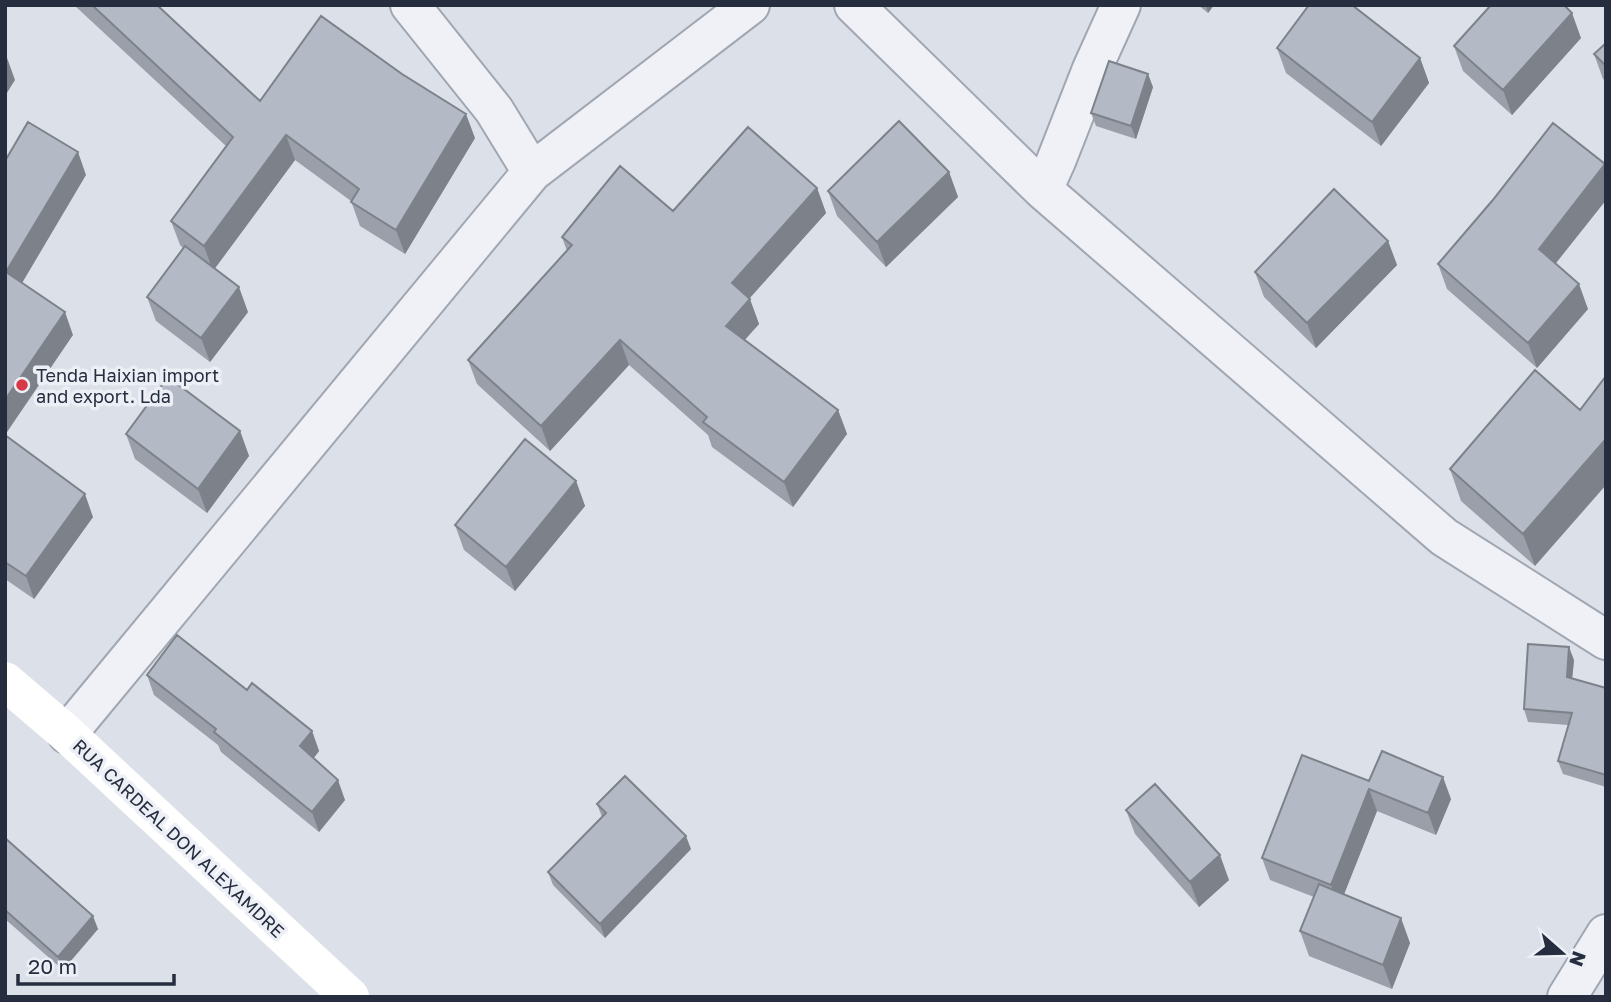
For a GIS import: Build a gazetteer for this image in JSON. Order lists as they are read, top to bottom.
{
  "streets": {
    "main road": ["RUA CARDEAL DON ALEXAMDRE"]
  },
  "places": ["Tenda Haixian import and export. Lda"],
  "scale_bar": "20 m",
  "north": "right"
}
